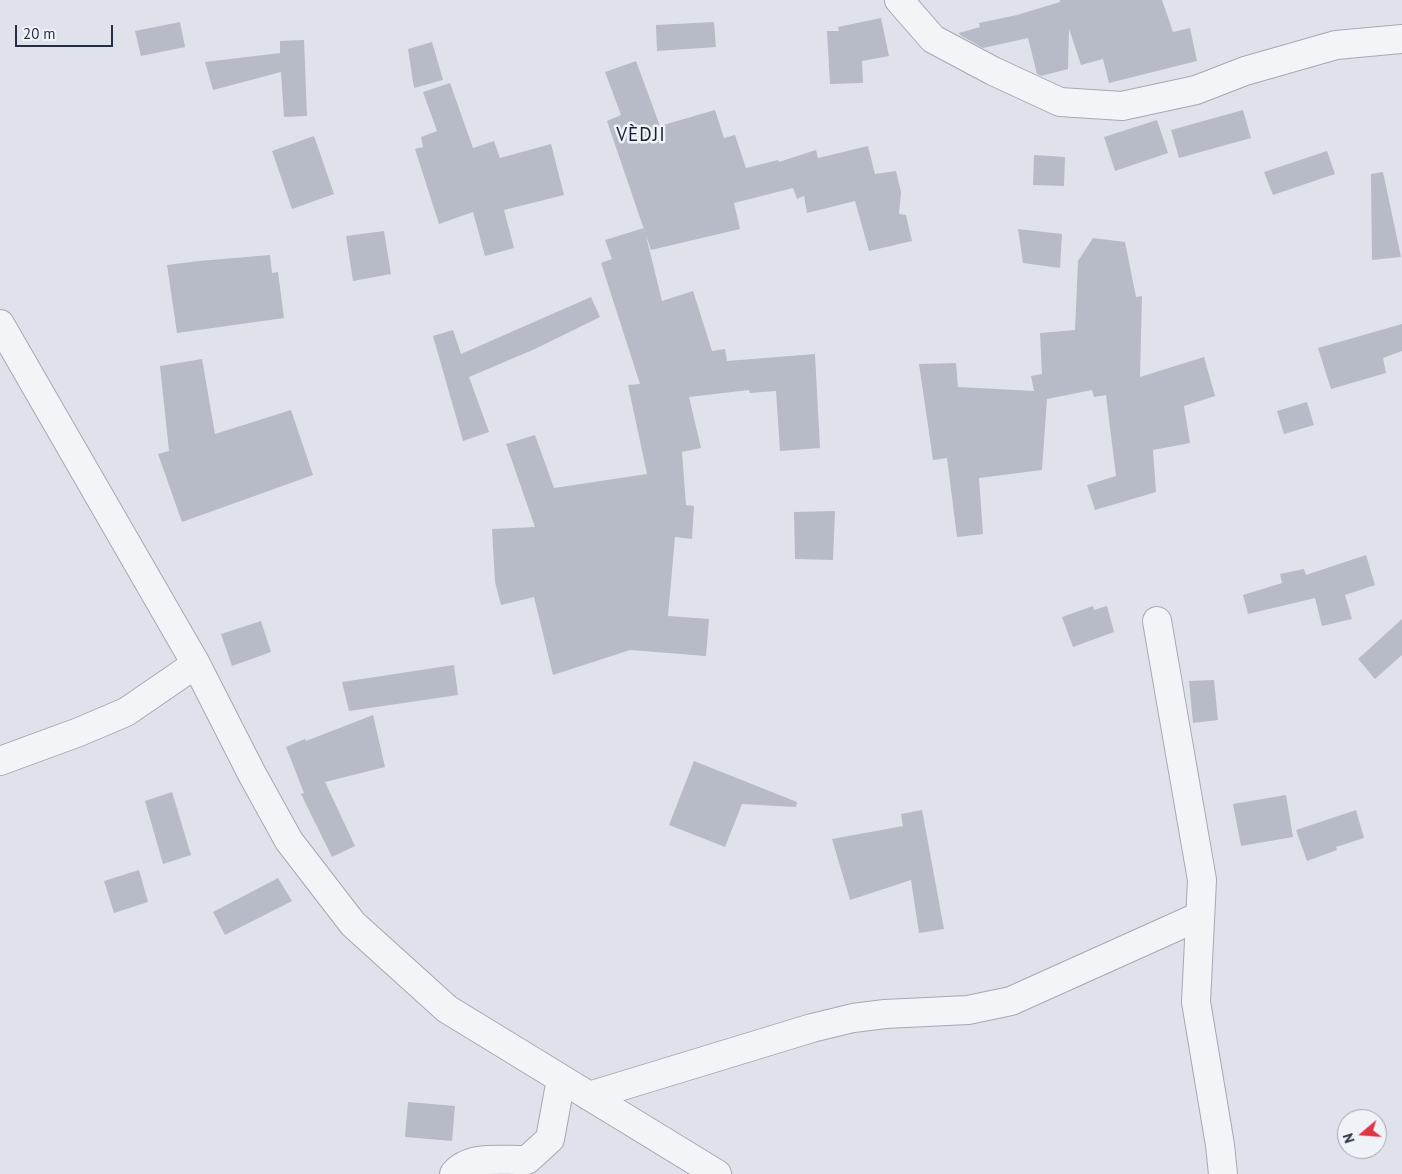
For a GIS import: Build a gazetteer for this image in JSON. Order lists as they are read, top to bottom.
{
  "districts": ["VÈDJI"],
  "scale_bar": "20 m",
  "north": "left"
}
